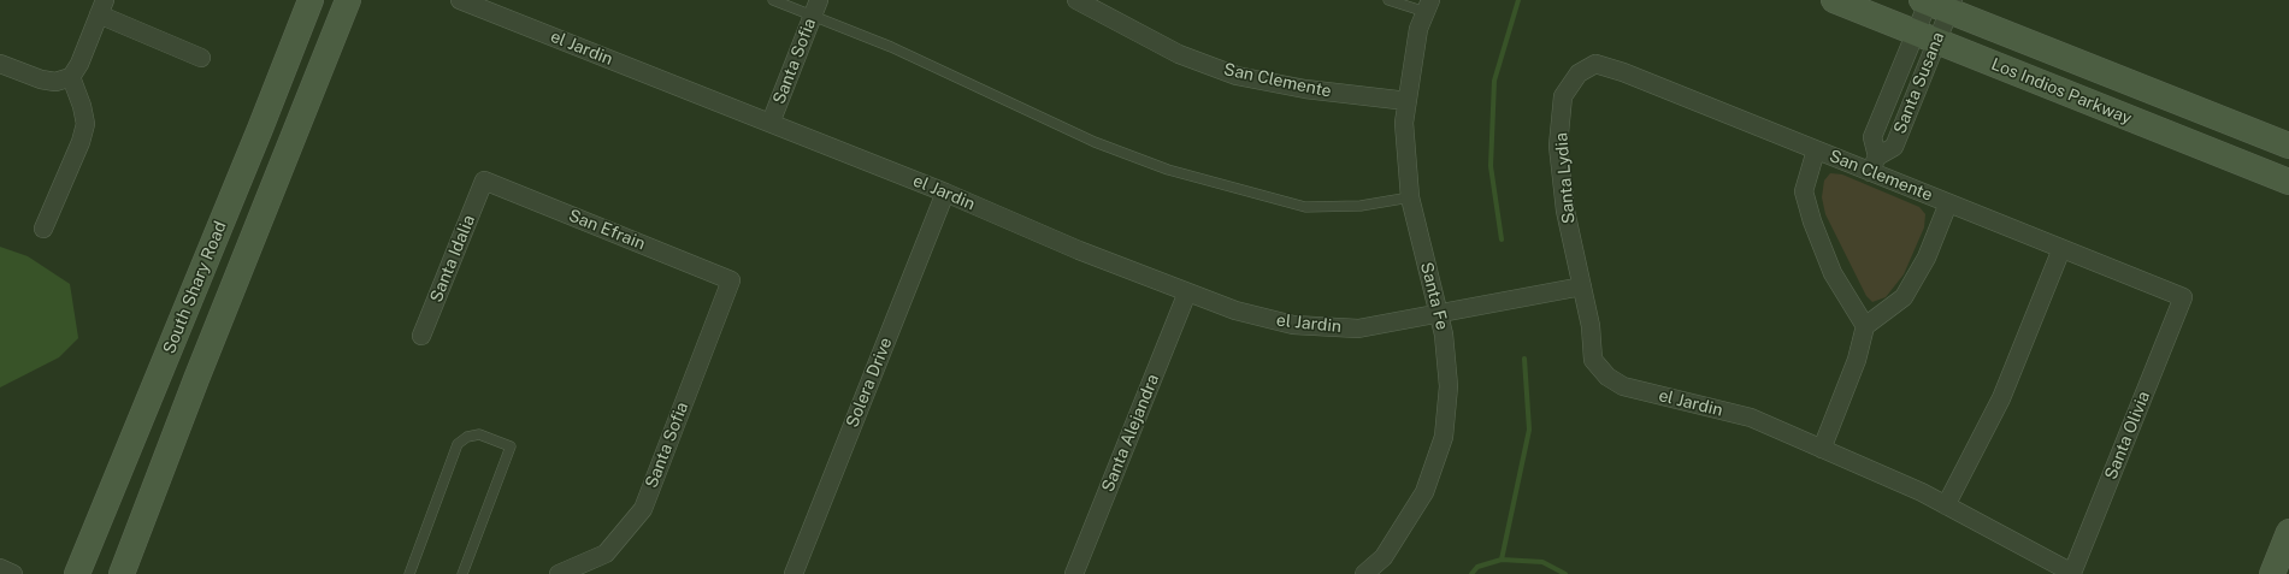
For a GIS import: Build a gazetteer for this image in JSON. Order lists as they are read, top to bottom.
{
  "streets": {
    "main road": ["Los Indios Parkway", "South Shary Road"],
    "street": [
      "el Jardin",
      "Santa Sofia",
      "San Clemente",
      "Santa Susana",
      "Santa Lydia",
      "San Efrain",
      "Santa Idalia",
      "Santa Fe",
      "Solera Drive",
      "Santa Alejandra",
      "Santa Olivia"
    ]
  },
  "crossings": [
    ["el Jardin", "Santa Sofia"],
    ["el Jardin", "Santa Lydia"],
    ["el Jardin", "Santa Fe"],
    ["el Jardin", "Solera Drive"],
    ["el Jardin", "Santa Alejandra"],
    ["el Jardin", "Santa Olivia"],
    ["Santa Sofia", "San Efrain"],
    ["San Clemente", "Santa Susana"],
    ["San Clemente", "Santa Lydia"],
    ["San Clemente", "Santa Fe"],
    ["San Clemente", "Santa Olivia"],
    ["Santa Susana", "Los Indios Parkway"],
    ["San Efrain", "Santa Idalia"]
  ]
}
